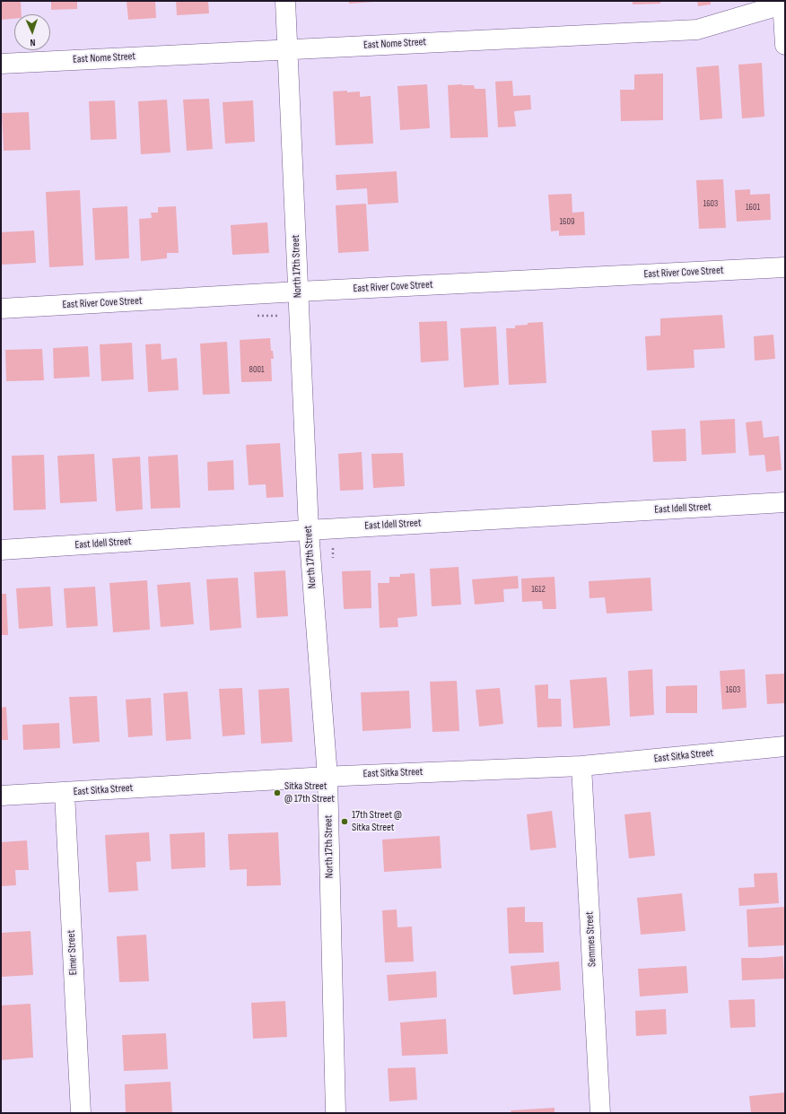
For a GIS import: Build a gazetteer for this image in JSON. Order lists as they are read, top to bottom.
{
  "streets": {
    "street": [
      "East Nome Street",
      "North 17th Street",
      "East River Cove Street",
      "East Idell Street",
      "East Sitka Street",
      "Semmes Street",
      "Elmer Street"
    ]
  },
  "crossings": [
    ["East Nome Street", "North 17th Street"],
    ["North 17th Street", "East River Cove Street"],
    ["North 17th Street", "East Idell Street"],
    ["North 17th Street", "East Sitka Street"],
    ["East Sitka Street", "Semmes Street"],
    ["East Sitka Street", "Elmer Street"]
  ],
  "places": ["Sitka Street @ 17th Street", "17th Street @ Sitka Street"],
  "house_numbers": [
    "1603",
    "1601",
    "1609",
    "8001",
    "1612",
    "1603"
  ],
  "north": "bottom"
}
